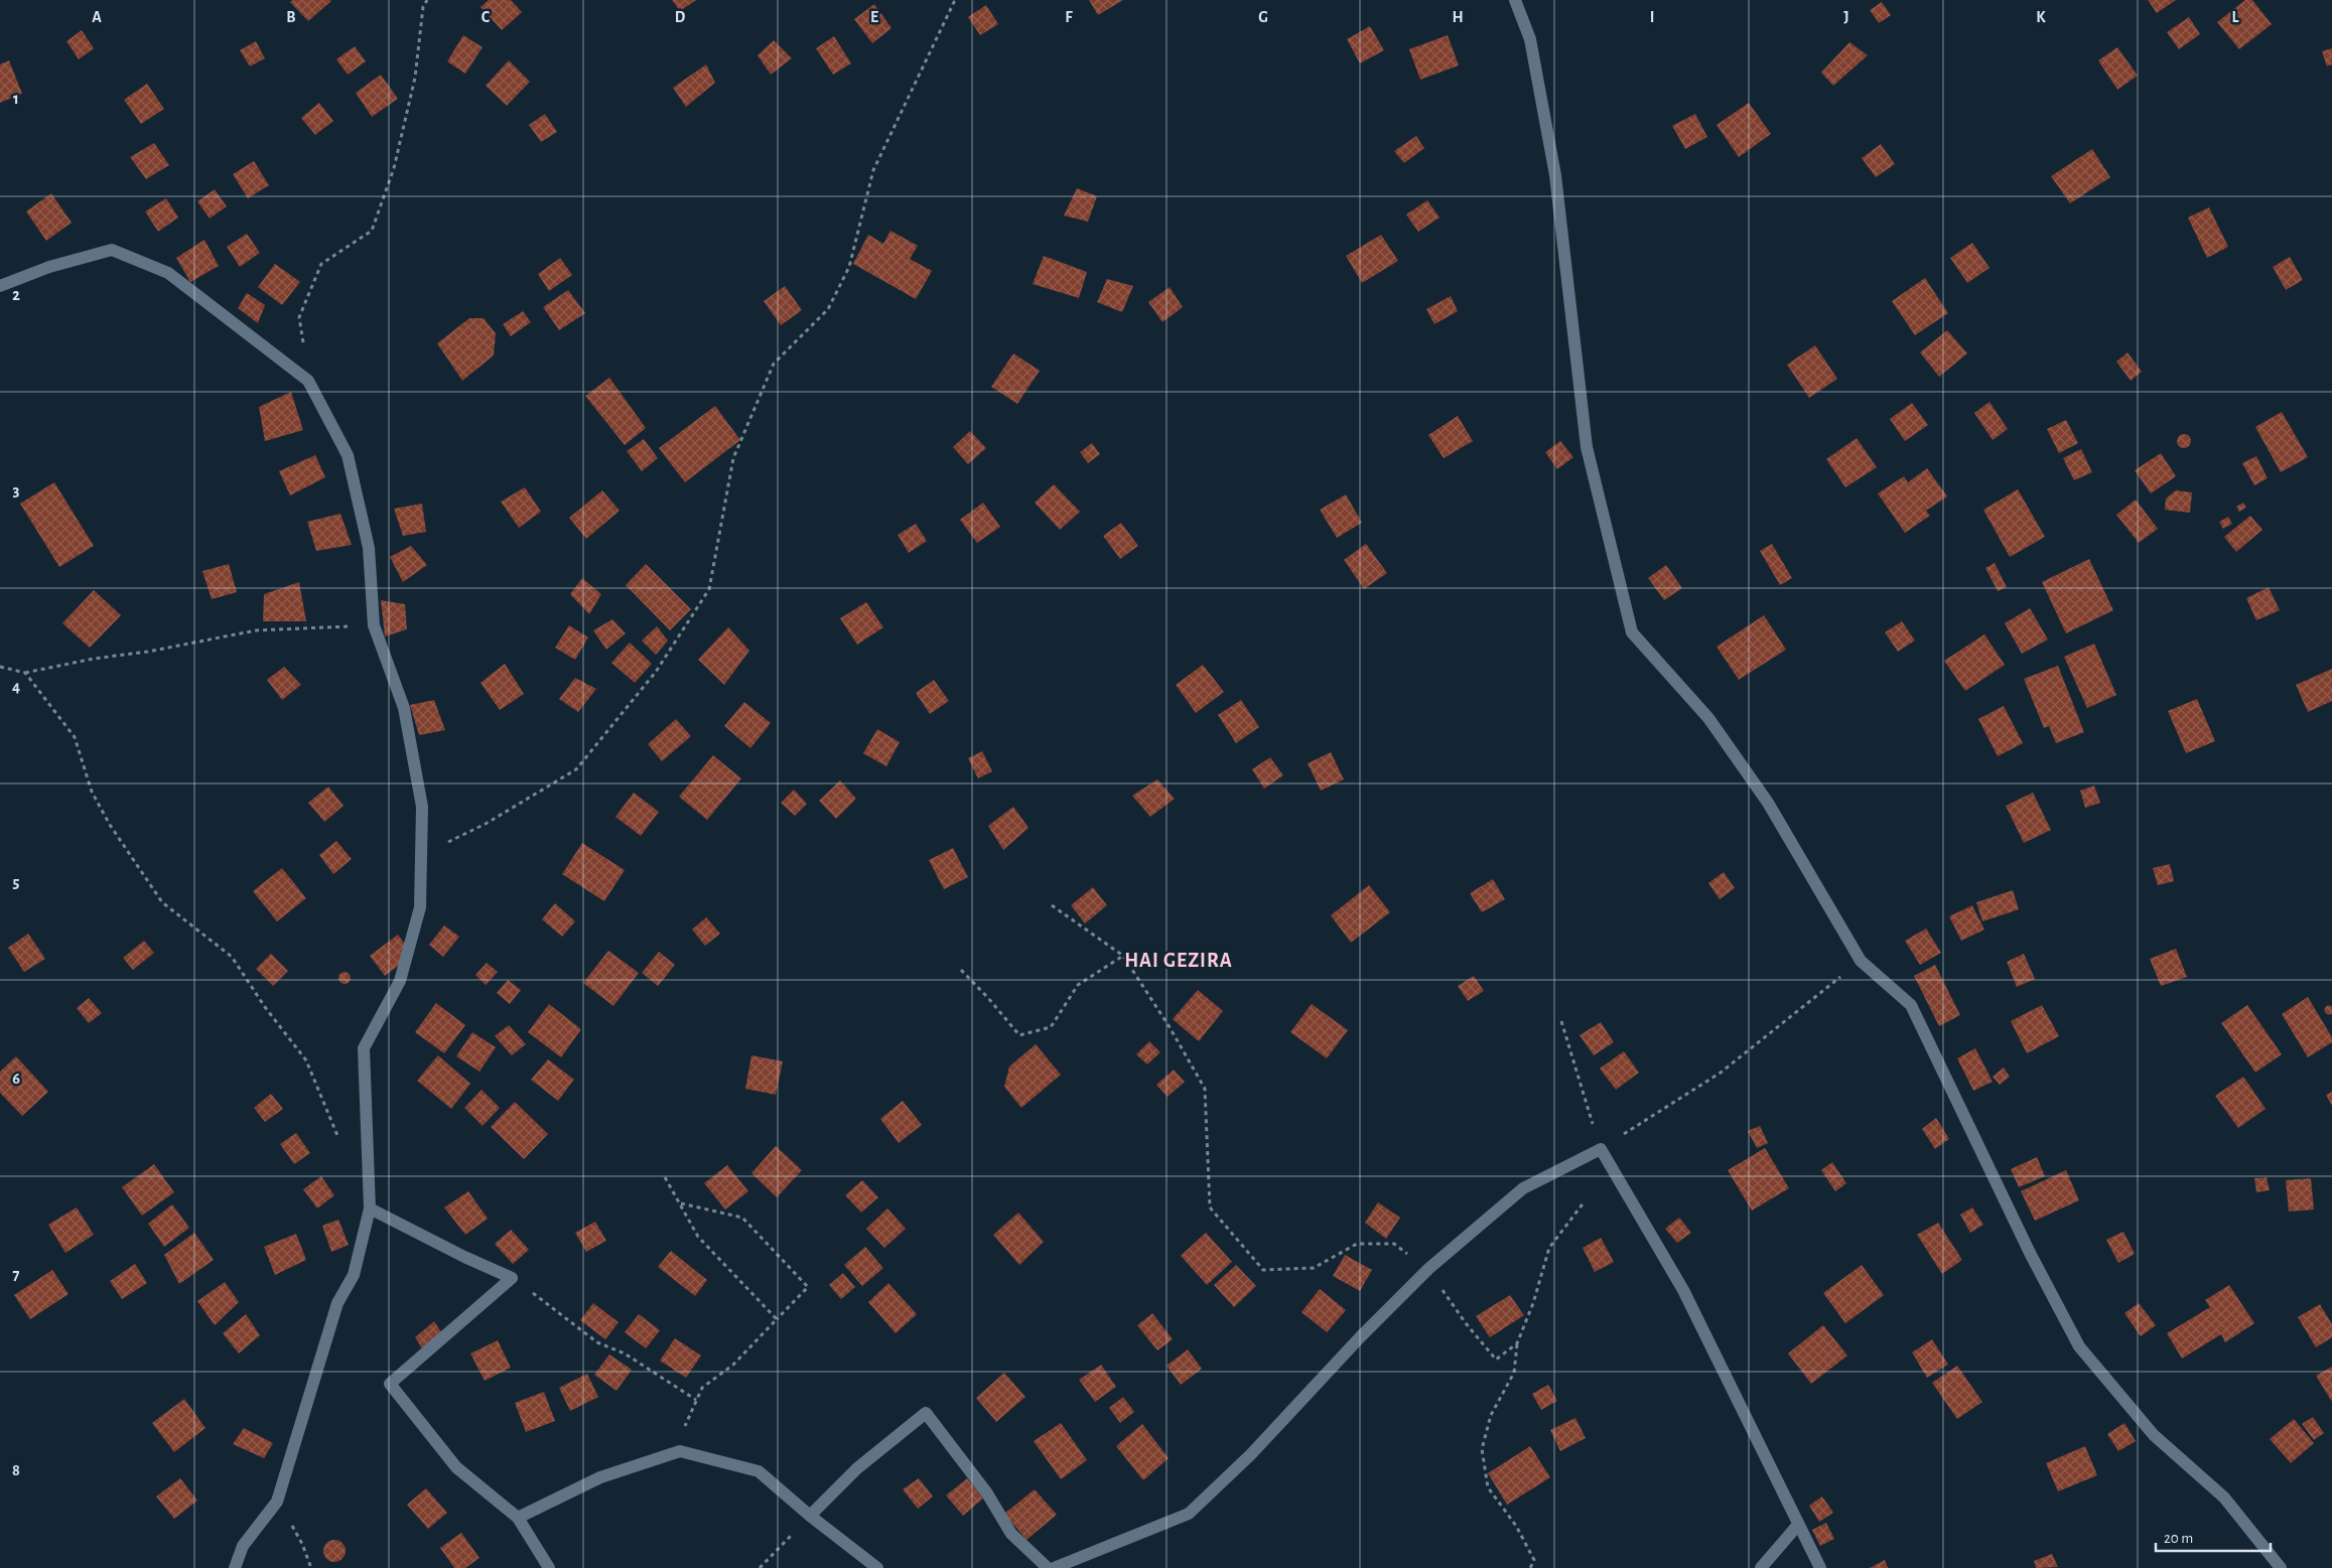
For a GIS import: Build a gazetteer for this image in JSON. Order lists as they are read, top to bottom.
{
  "districts": ["HAI GEZIRA"],
  "scale_bar": "20 m",
  "grid": {
    "columns": [
      "A",
      "B",
      "C",
      "D",
      "E",
      "F",
      "G",
      "H",
      "I",
      "J",
      "K",
      "L"
    ],
    "rows": [
      "1",
      "2",
      "3",
      "4",
      "5",
      "6",
      "7",
      "8"
    ]
  }
}
